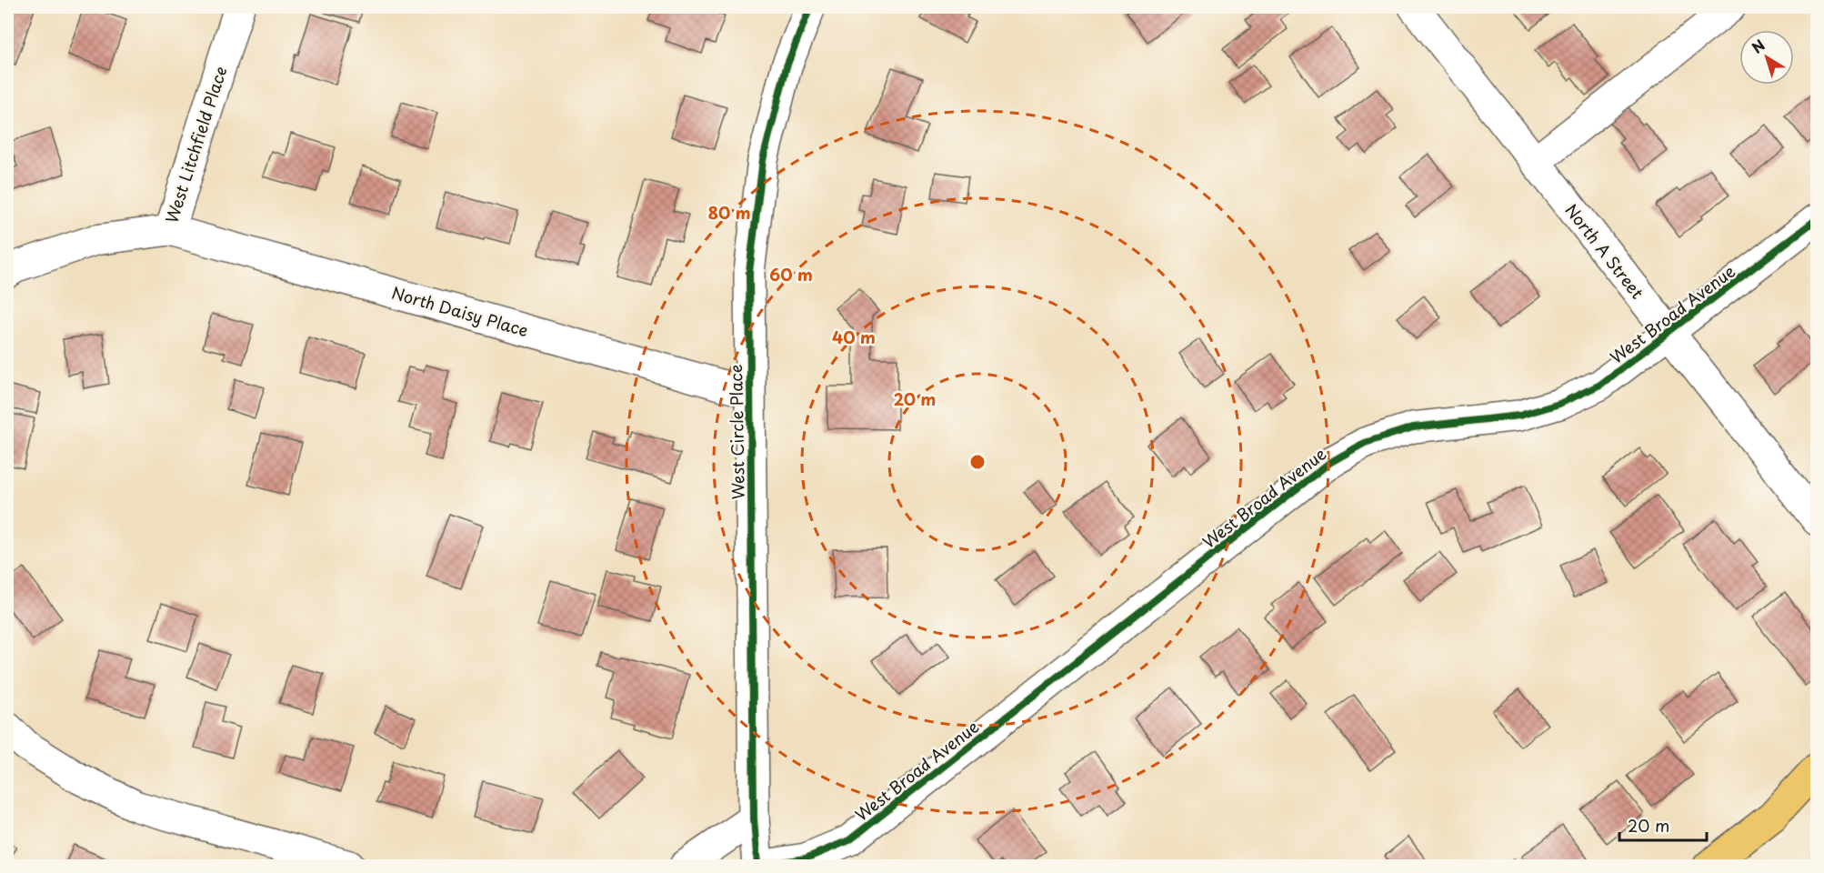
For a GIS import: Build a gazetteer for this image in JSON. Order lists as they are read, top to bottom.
{
  "streets": {
    "street": [
      "West Litchfield Place",
      "North A Street",
      "North Daisy Place",
      "West Broad Avenue",
      "West Circle Place"
    ]
  },
  "crossings": [
    ["West Litchfield Place", "North Daisy Place"],
    ["North A Street", "West Broad Avenue"],
    ["North Daisy Place", "West Circle Place"],
    ["West Broad Avenue", "West Circle Place"]
  ],
  "scale_bar": "20 m",
  "north": "top left",
  "rings": [
    "80 m",
    "60 m",
    "40 m",
    "20 m"
  ]
}
